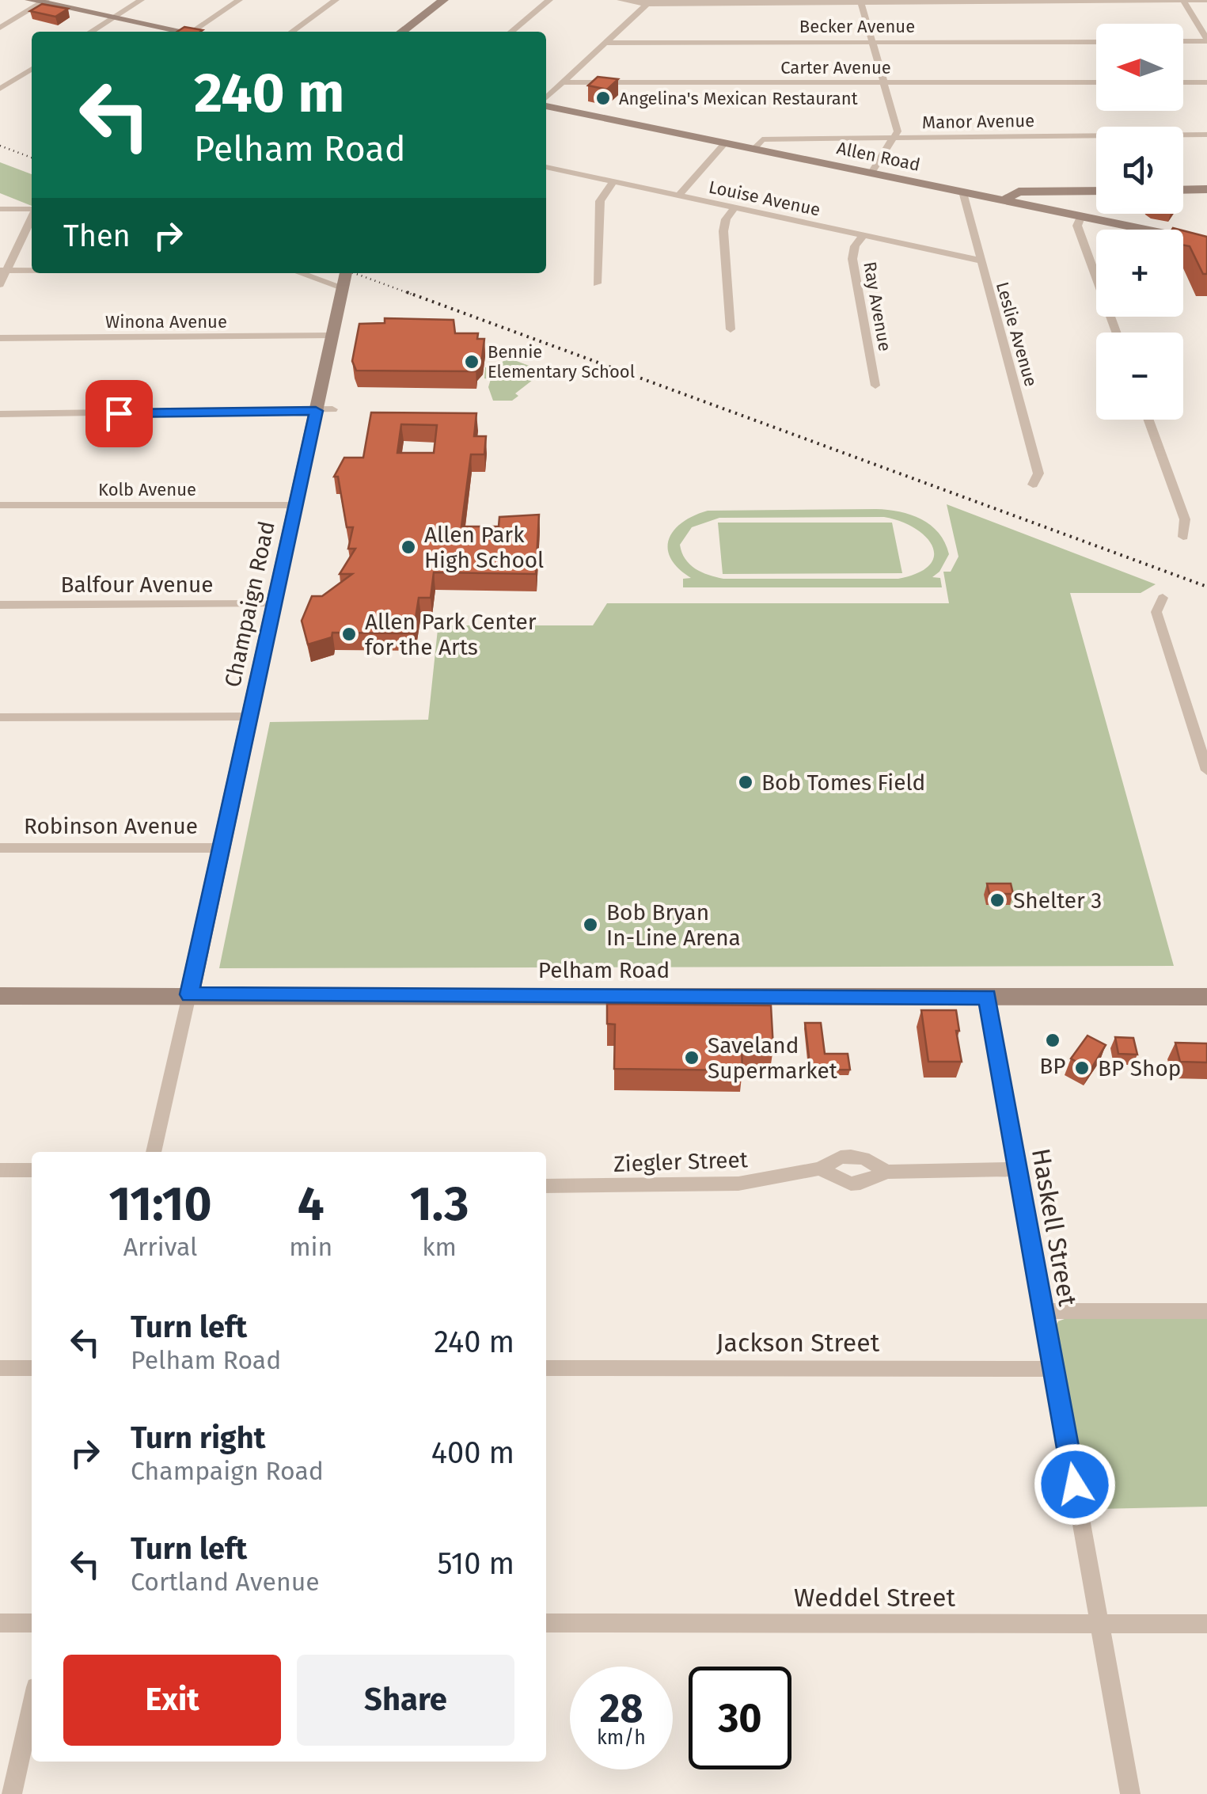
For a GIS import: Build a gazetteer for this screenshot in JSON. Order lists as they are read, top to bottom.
{
  "streets": {
    "main road": ["Allen Road", "Champaign Road", "Pelham Road"],
    "street": [
      "Becker Avenue",
      "Carter Avenue",
      "Manor Avenue",
      "Louise Avenue",
      "Ray Avenue",
      "Winona Avenue",
      "Leslie Avenue",
      "Kolb Avenue",
      "Balfour Avenue",
      "Robinson Avenue",
      "Ziegler Street",
      "Haskell Street",
      "Jackson Street",
      "Weddel Street"
    ]
  },
  "crossings": [
    ["Manor Avenue", "Allen Road"],
    ["Allen Road", "Leslie Avenue"],
    ["Louise Avenue", "Ray Avenue"],
    ["Louise Avenue", "Leslie Avenue"],
    ["Winona Avenue", "Champaign Road"],
    ["Kolb Avenue", "Champaign Road"],
    ["Balfour Avenue", "Champaign Road"],
    ["Champaign Road", "Robinson Avenue"],
    ["Champaign Road", "Pelham Road"],
    ["Pelham Road", "Haskell Street"],
    ["Ziegler Street", "Haskell Street"],
    ["Haskell Street", "Jackson Street"],
    ["Haskell Street", "Weddel Street"]
  ],
  "places": [
    "Angelina's Mexican Restaurant",
    "Bennie Elementary School",
    "Allen Park High School",
    "Allen Park Center for the Arts",
    "Bob Tomes Field",
    "Shelter 3",
    "Bob Bryan In-Line Arena",
    "BP",
    "Saveland Supermarket",
    "BP Shop"
  ],
  "north": "left",
  "page": {
    "map_buttons": ["+", "−"],
    "turn": ["240 m", "Pelham Road"],
    "then": "Then",
    "eta": [
      "11:10",
      "Arrival",
      "4",
      "min",
      "1.3",
      "km"
    ],
    "list": [
      {
        "name": "Turn left",
        "note": "Pelham Road",
        "value": "240 m"
      },
      {
        "name": "Turn right",
        "note": "Champaign Road",
        "value": "400 m"
      },
      {
        "name": "Turn left",
        "note": "Cortland Avenue",
        "value": "510 m"
      }
    ],
    "buttons": ["Exit", "Share"],
    "speed": "28 km/h",
    "limit": "30"
  }
}
